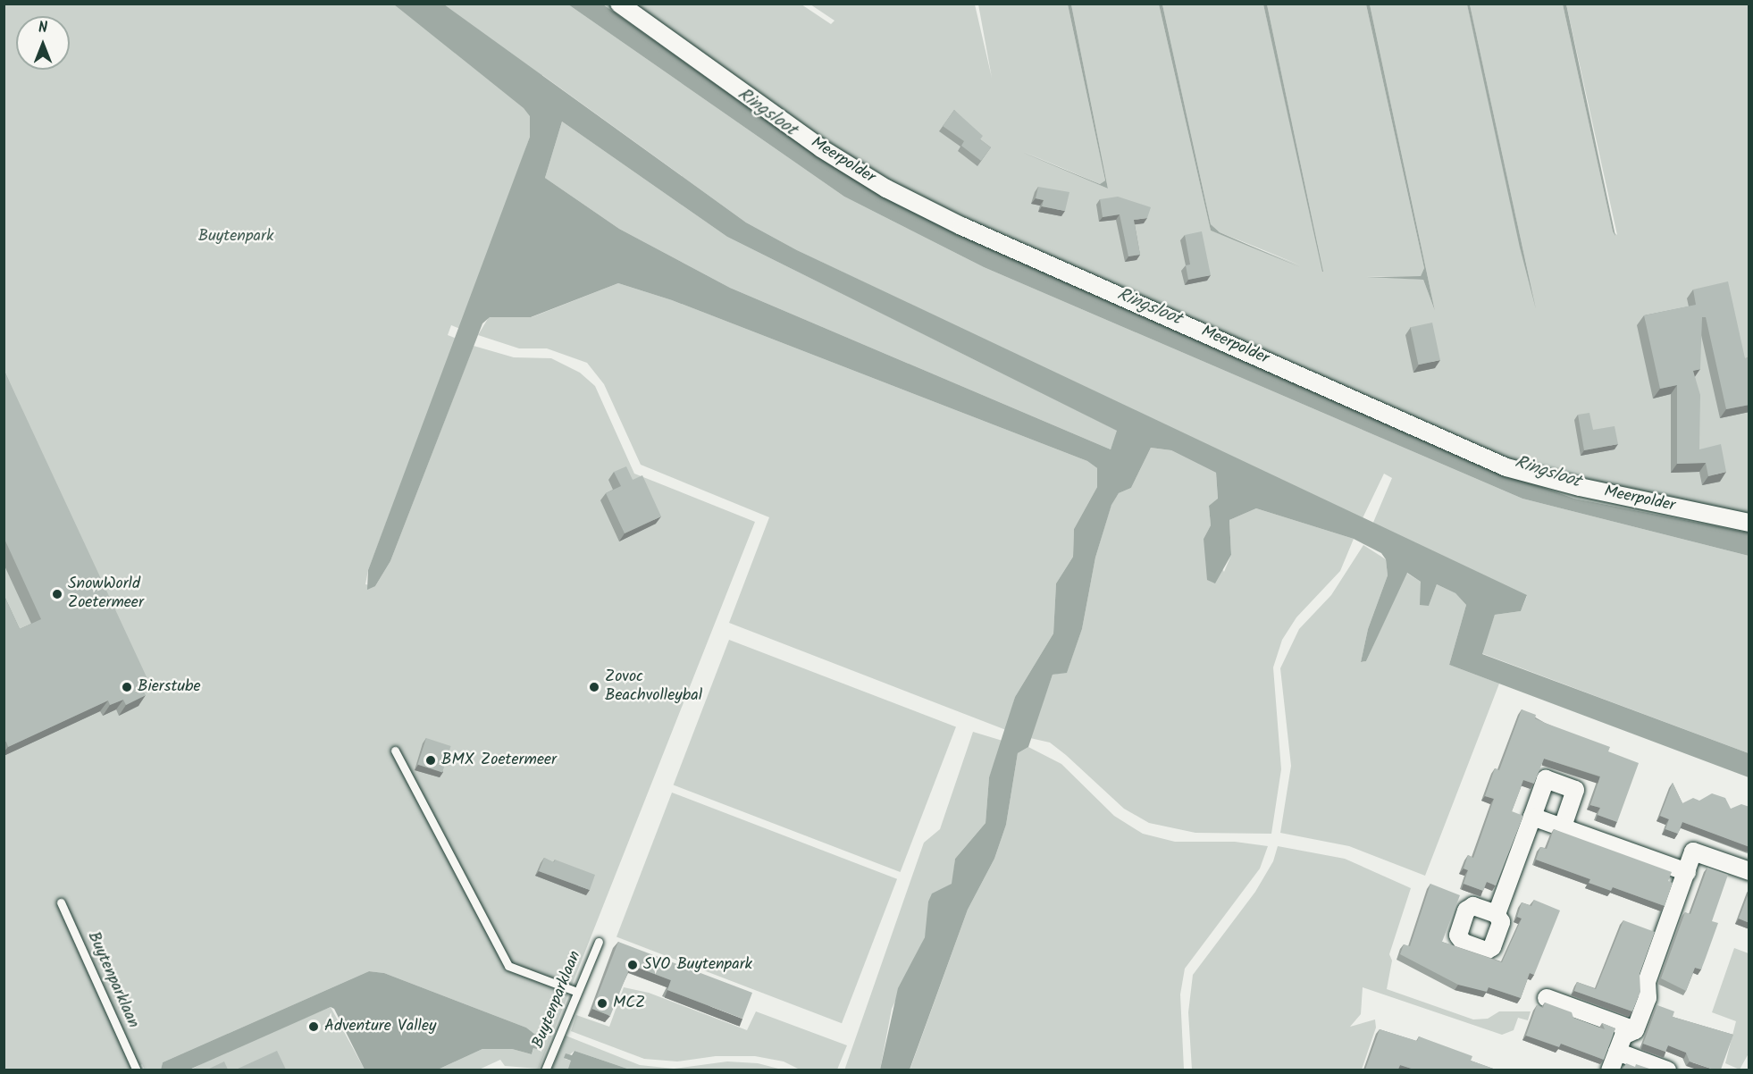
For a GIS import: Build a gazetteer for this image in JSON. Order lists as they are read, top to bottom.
{
  "streets": {
    "street": ["Meerpolder"],
    "lane": ["Buytenparklaan"]
  },
  "water": ["Ringsloot"],
  "parks": ["Buytenpark"],
  "places": [
    "SnowWorld Zoetermeer",
    "Bierstube",
    "Zovoc Beachvolleybal",
    "BMX Zoetermeer",
    "SVO Buytenpark",
    "MCZ",
    "Adventure Valley"
  ],
  "north": "top"
}
